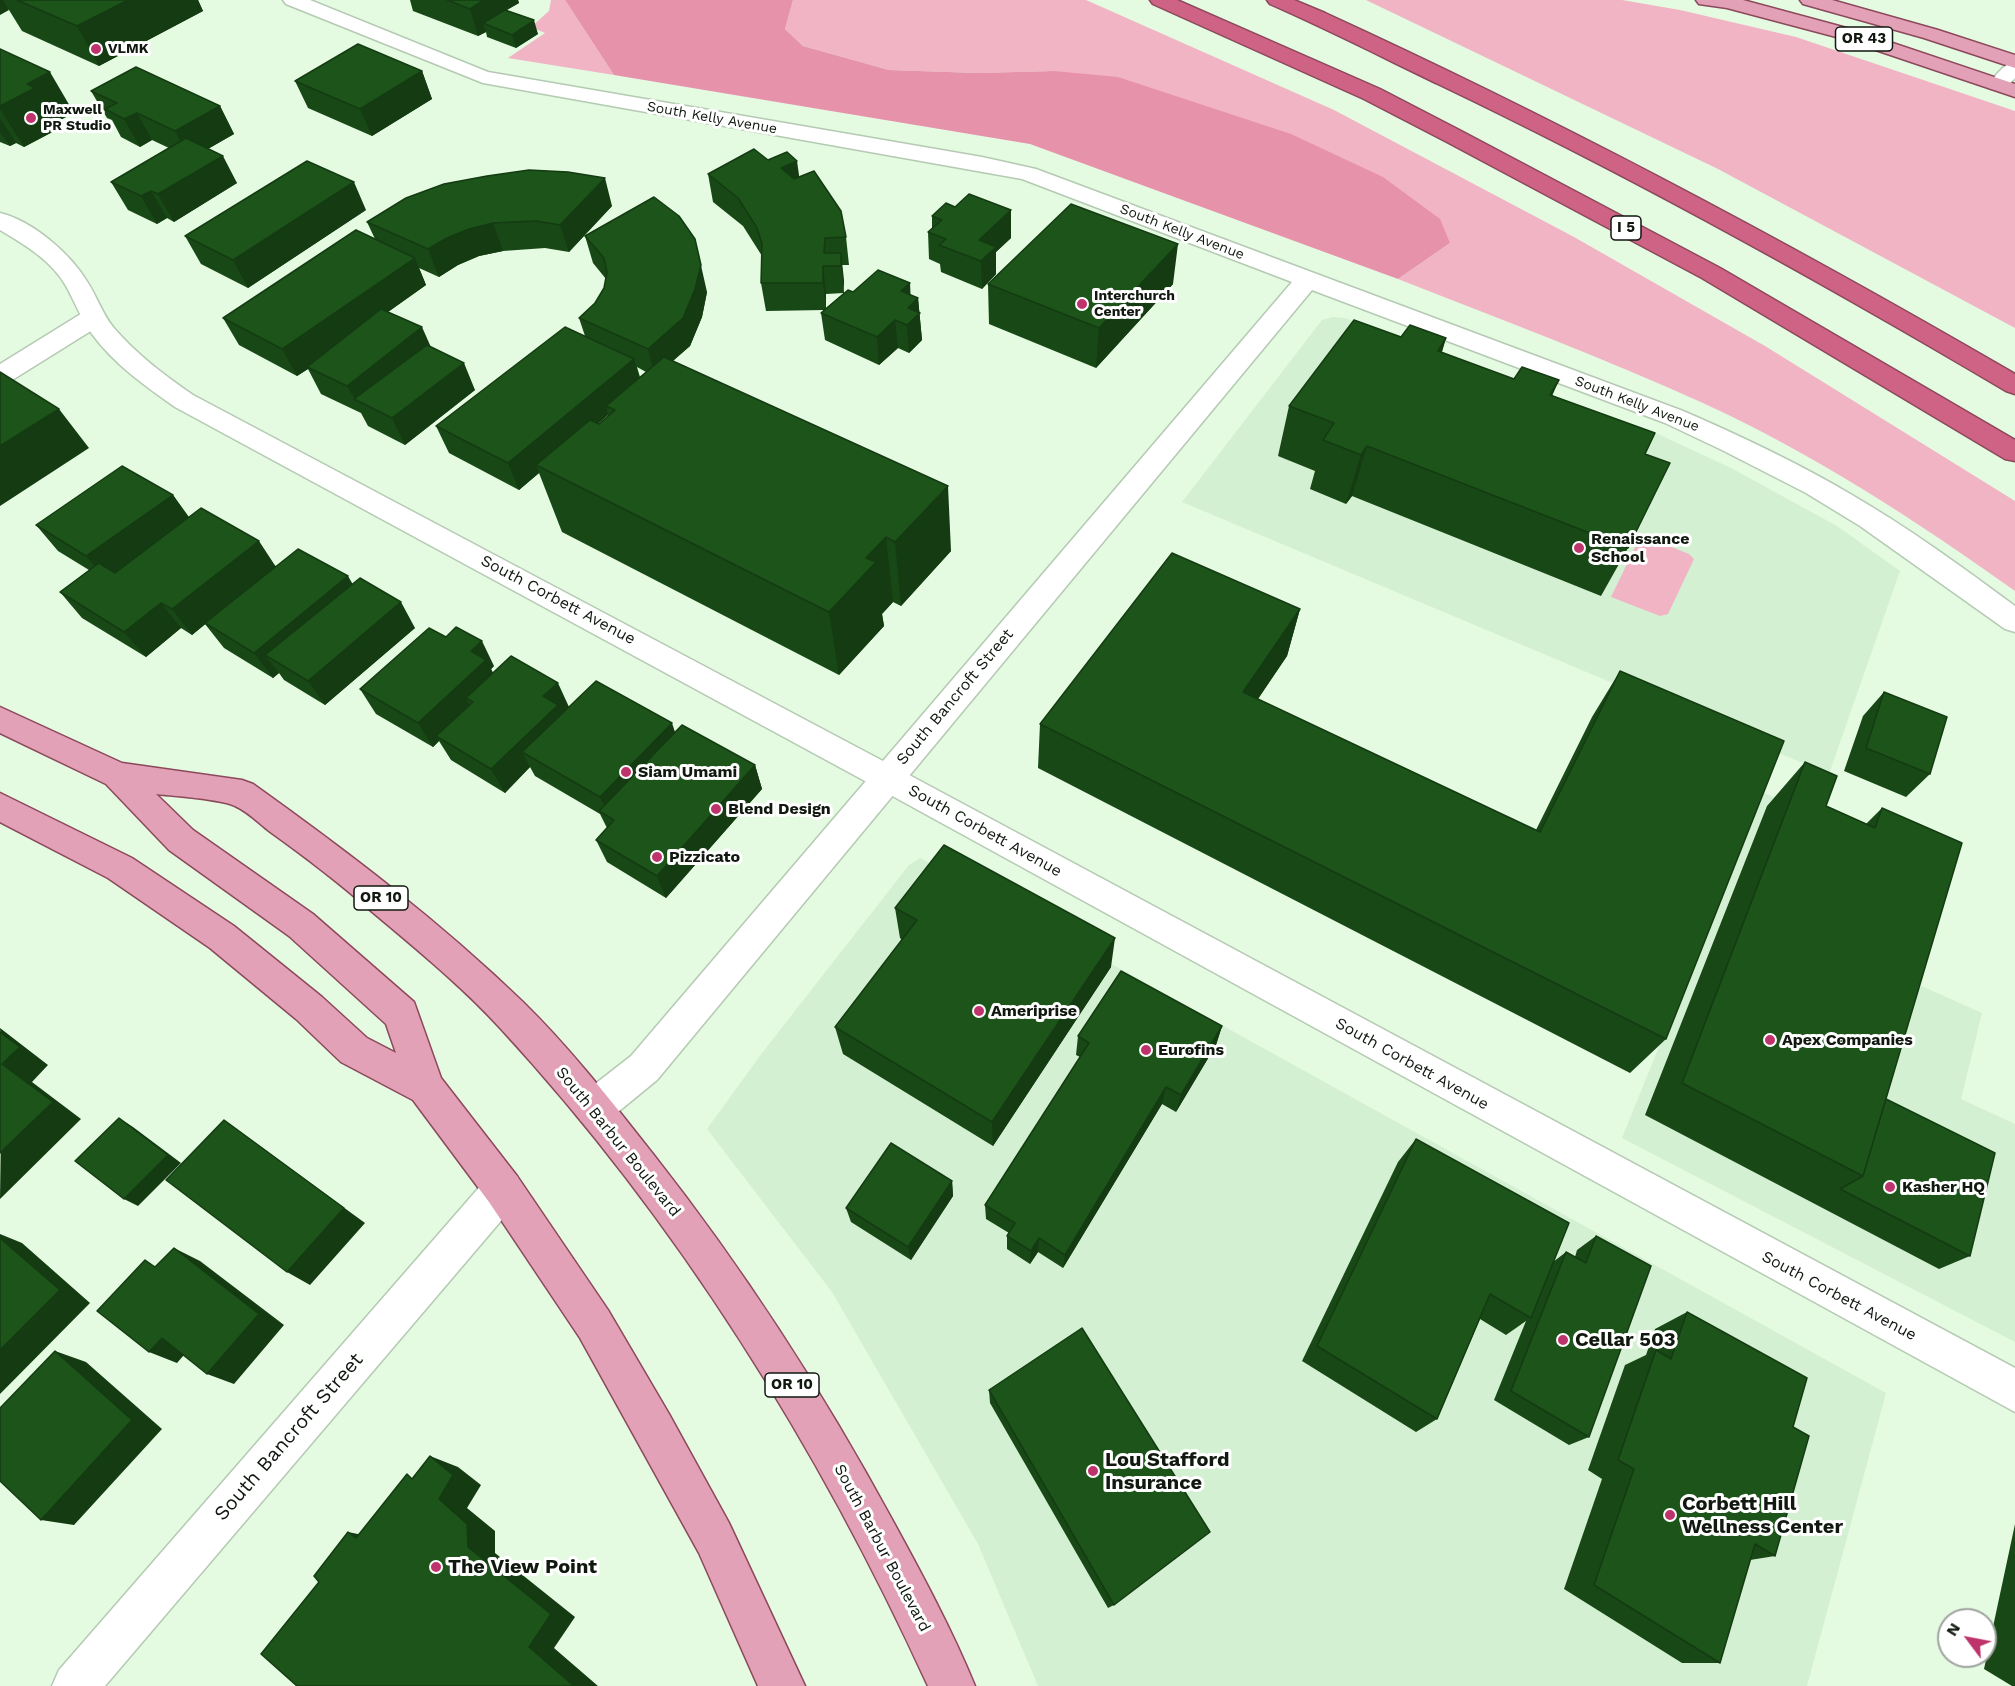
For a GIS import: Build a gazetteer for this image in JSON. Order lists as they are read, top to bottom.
{
  "streets": {
    "highway": ["I 5"],
    "main road": ["OR 43", "OR 10", "South Barbur Boulevard"],
    "street": ["South Kelly Avenue", "South Corbett Avenue", "South Bancroft Street"]
  },
  "crossings": [
    ["South Kelly Avenue", "South Bancroft Street"],
    ["South Corbett Avenue", "South Bancroft Street"],
    ["South Bancroft Street", "South Barbur Boulevard"]
  ],
  "places": [
    "VLMK",
    "Maxwell PR Studio",
    "Interchurch Center",
    "Renaissance School",
    "Siam Umami",
    "Blend Design",
    "Pizzicato",
    "Ameriprise",
    "Apex Companies",
    "Eurofins",
    "Kasher HQ",
    "Cellar 503",
    "Lou Stafford Insurance",
    "Corbett Hill Wellness Center",
    "The View Point"
  ],
  "north": "top left"
}
